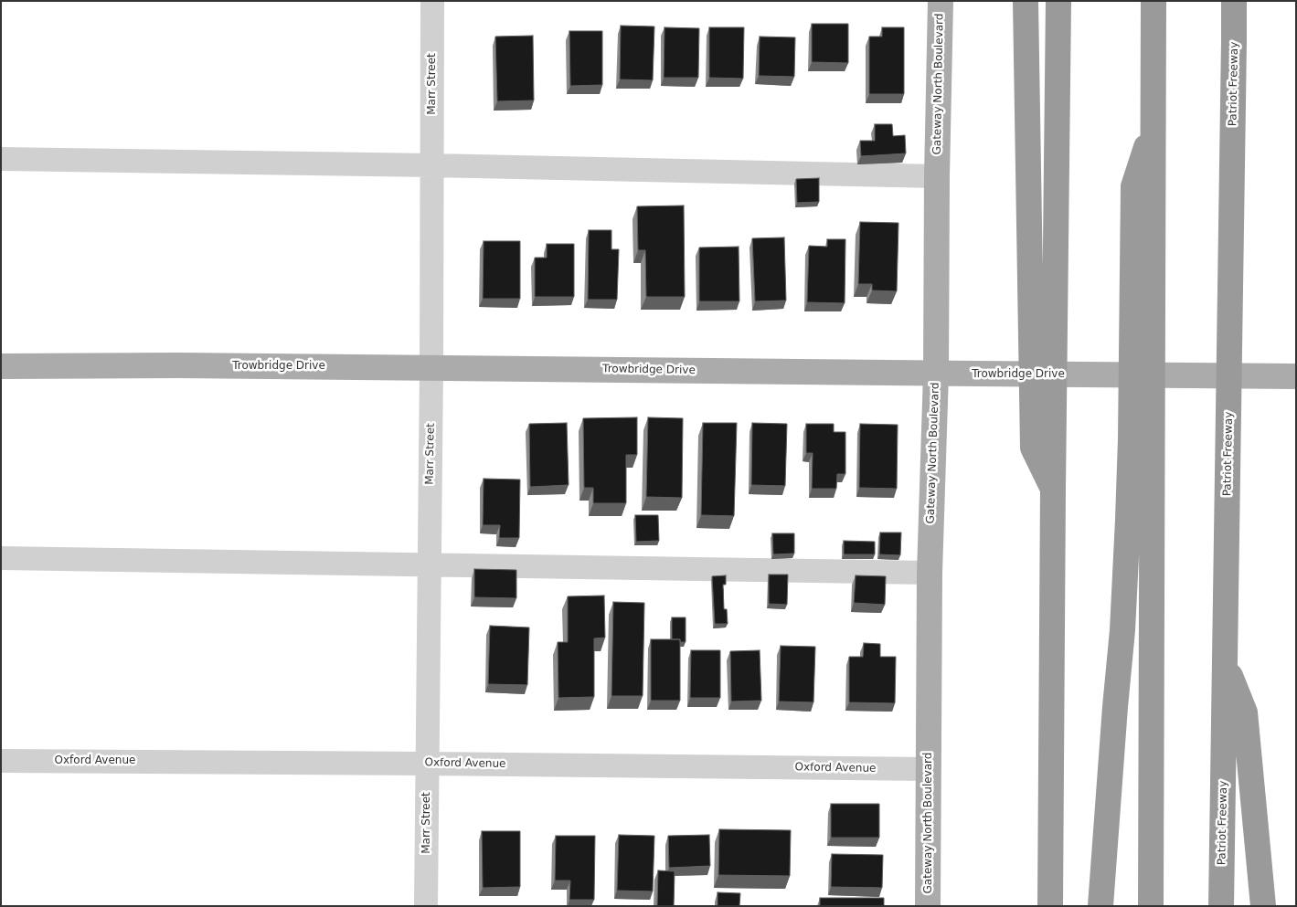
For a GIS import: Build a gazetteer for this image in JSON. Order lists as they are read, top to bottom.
{
  "streets": {
    "highway": ["Patriot Freeway"],
    "main road": ["Gateway North Boulevard", "Trowbridge Drive"],
    "street": ["Marr Street", "Oxford Avenue"]
  },
  "crossings": [
    ["Marr Street", "Trowbridge Drive"],
    ["Marr Street", "Oxford Avenue"],
    ["Gateway North Boulevard", "Trowbridge Drive"],
    ["Gateway North Boulevard", "Oxford Avenue"]
  ]
}
